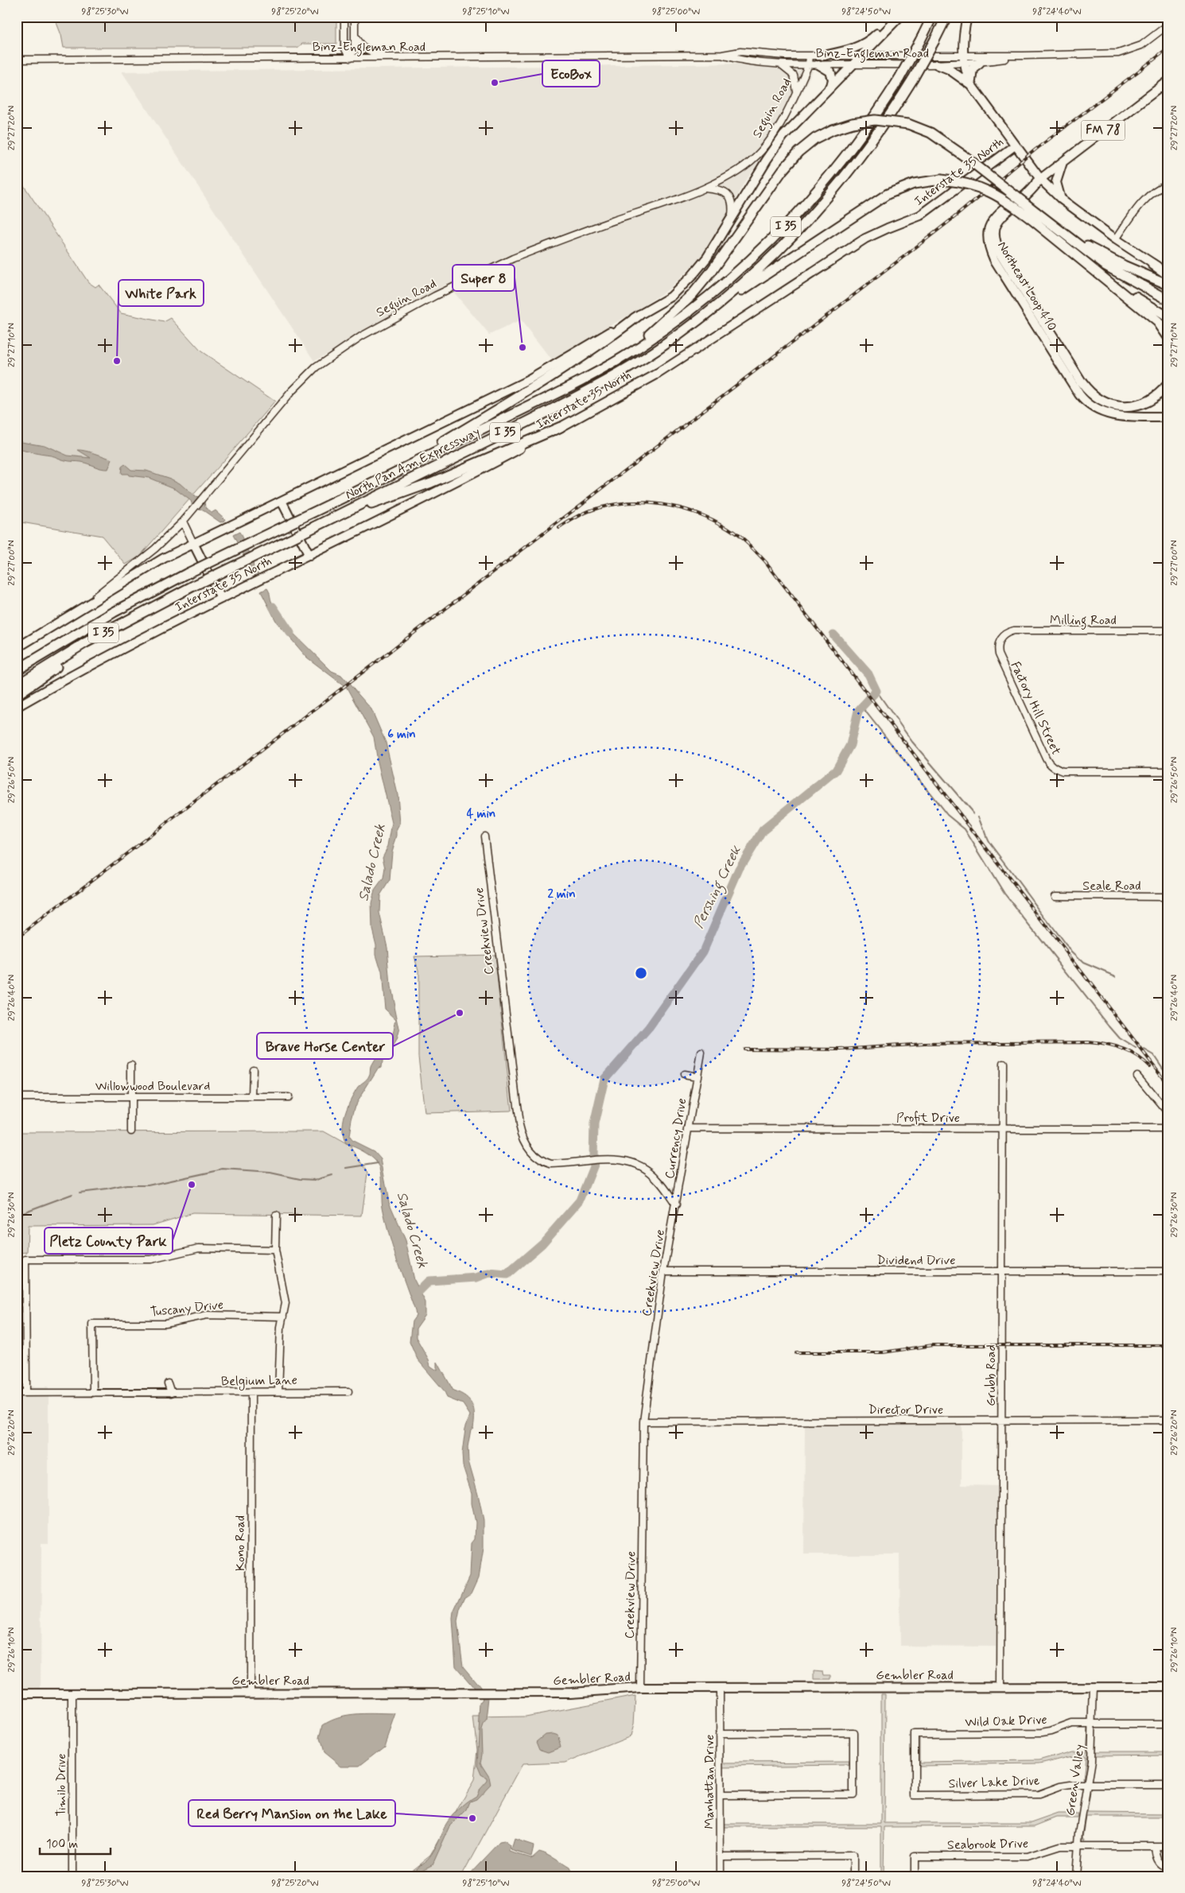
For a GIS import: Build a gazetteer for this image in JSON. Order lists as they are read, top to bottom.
{
  "streets": {
    "highway": ["I 35", "North Pan Am Expressway"],
    "main road": [
      "FM 78",
      "Interstate 35 North",
      "Northeast Loop 410",
      "Gembler Road"
    ],
    "street": [
      "Binz-Engleman Road",
      "Seguin Road",
      "Milling Road",
      "Factory Hill Street",
      "Seale Road",
      "Creekview Drive",
      "Willowwood Boulevard",
      "Profit Drive",
      "Currency Drive",
      "Dividend Drive",
      "Tuscany Drive",
      "Grubb Road",
      "Belgium Lane",
      "Director Drive",
      "Kono Road",
      "Wild Oak Drive",
      "Green Valley",
      "Manhattan Drive",
      "Silver Lake Drive",
      "Timilo Drive",
      "Seabrook Drive"
    ]
  },
  "crossings": [
    ["Binz-Engleman Road", "Seguin Road"],
    ["FM 78", "Northeast Loop 410"],
    ["Milling Road", "Factory Hill Street"],
    ["Creekview Drive", "Currency Drive"],
    ["Creekview Drive", "Dividend Drive"],
    ["Creekview Drive", "Director Drive"],
    ["Creekview Drive", "Gembler Road"],
    ["Profit Drive", "Currency Drive"],
    ["Profit Drive", "Grubb Road"],
    ["Dividend Drive", "Grubb Road"],
    ["Tuscany Drive", "Belgium Lane"],
    ["Grubb Road", "Director Drive"],
    ["Grubb Road", "Gembler Road"],
    ["Belgium Lane", "Kono Road"],
    ["Kono Road", "Gembler Road"],
    ["Gembler Road", "Green Valley"],
    ["Gembler Road", "Manhattan Drive"],
    ["Gembler Road", "Timilo Drive"],
    ["Wild Oak Drive", "Green Valley"],
    ["Wild Oak Drive", "Silver Lake Drive"],
    ["Green Valley", "Silver Lake Drive"],
    ["Green Valley", "Seabrook Drive"]
  ],
  "water": ["Salado Creek", "Pershing Creek"],
  "places": [
    "EcoBox",
    "Super 8",
    "White Park",
    "Brave Horse Center",
    "Pletz County Park",
    "Red Berry Mansion on the Lake"
  ],
  "scale_bar": "100 m",
  "coordinates": [
    "98°25'30\"W",
    "98°25'20\"W",
    "98°25'10\"W",
    "98°25'00\"W",
    "98°24'50\"W",
    "98°24'40\"W",
    "29°27'20\"N",
    "29°27'10\"N",
    "29°27'00\"N",
    "29°26'50\"N",
    "29°26'40\"N",
    "29°26'30\"N",
    "29°26'20\"N",
    "29°26'10\"N"
  ],
  "rings": ["6 min", "4 min", "2 min"]
}
